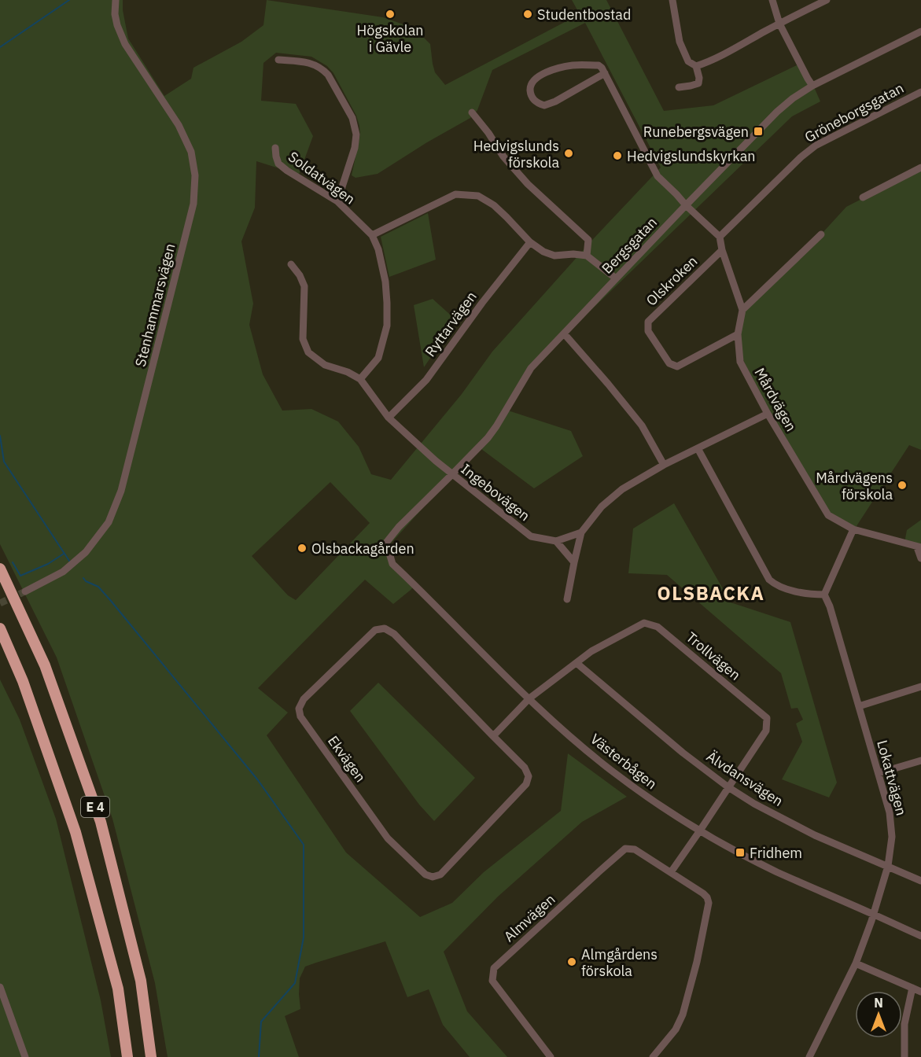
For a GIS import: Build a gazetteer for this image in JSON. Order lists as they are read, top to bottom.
{
  "streets": {
    "highway": ["E 4"],
    "street": [
      "Gröneborgsgatan",
      "Soldatvägen",
      "Bergsgatan",
      "Olskroken",
      "Stenhammarsvägen",
      "Ryttarvägen",
      "Mårdvägen",
      "Ingebovägen",
      "Trollvägen",
      "Ekvägen",
      "Västerbågen",
      "Lokattvägen",
      "Älvdansvägen",
      "Almvägen"
    ]
  },
  "crossings": [
    ["Gröneborgsgatan", "Mårdvägen"],
    ["Soldatvägen", "Ingebovägen"],
    ["Bergsgatan", "Ingebovägen"],
    ["Bergsgatan", "Västerbågen"],
    ["Olskroken", "Mårdvägen"],
    ["Ryttarvägen", "Ingebovägen"],
    ["Trollvägen", "Västerbågen"],
    ["Trollvägen", "Älvdansvägen"],
    ["Västerbågen", "Lokattvägen"],
    ["Lokattvägen", "Älvdansvägen"]
  ],
  "districts": ["OLSBACKA"],
  "places": {
    "other": [
      "Högskolan i Gävle",
      "Studentbostad",
      "Hedvigslunds förskola",
      "Hedvigslundskyrkan",
      "Mårdvägens förskola",
      "Olsbackagården",
      "Almgårdens förskola"
    ],
    "transit": ["Runebergsvägen", "Fridhem"]
  },
  "north": "top"
}
